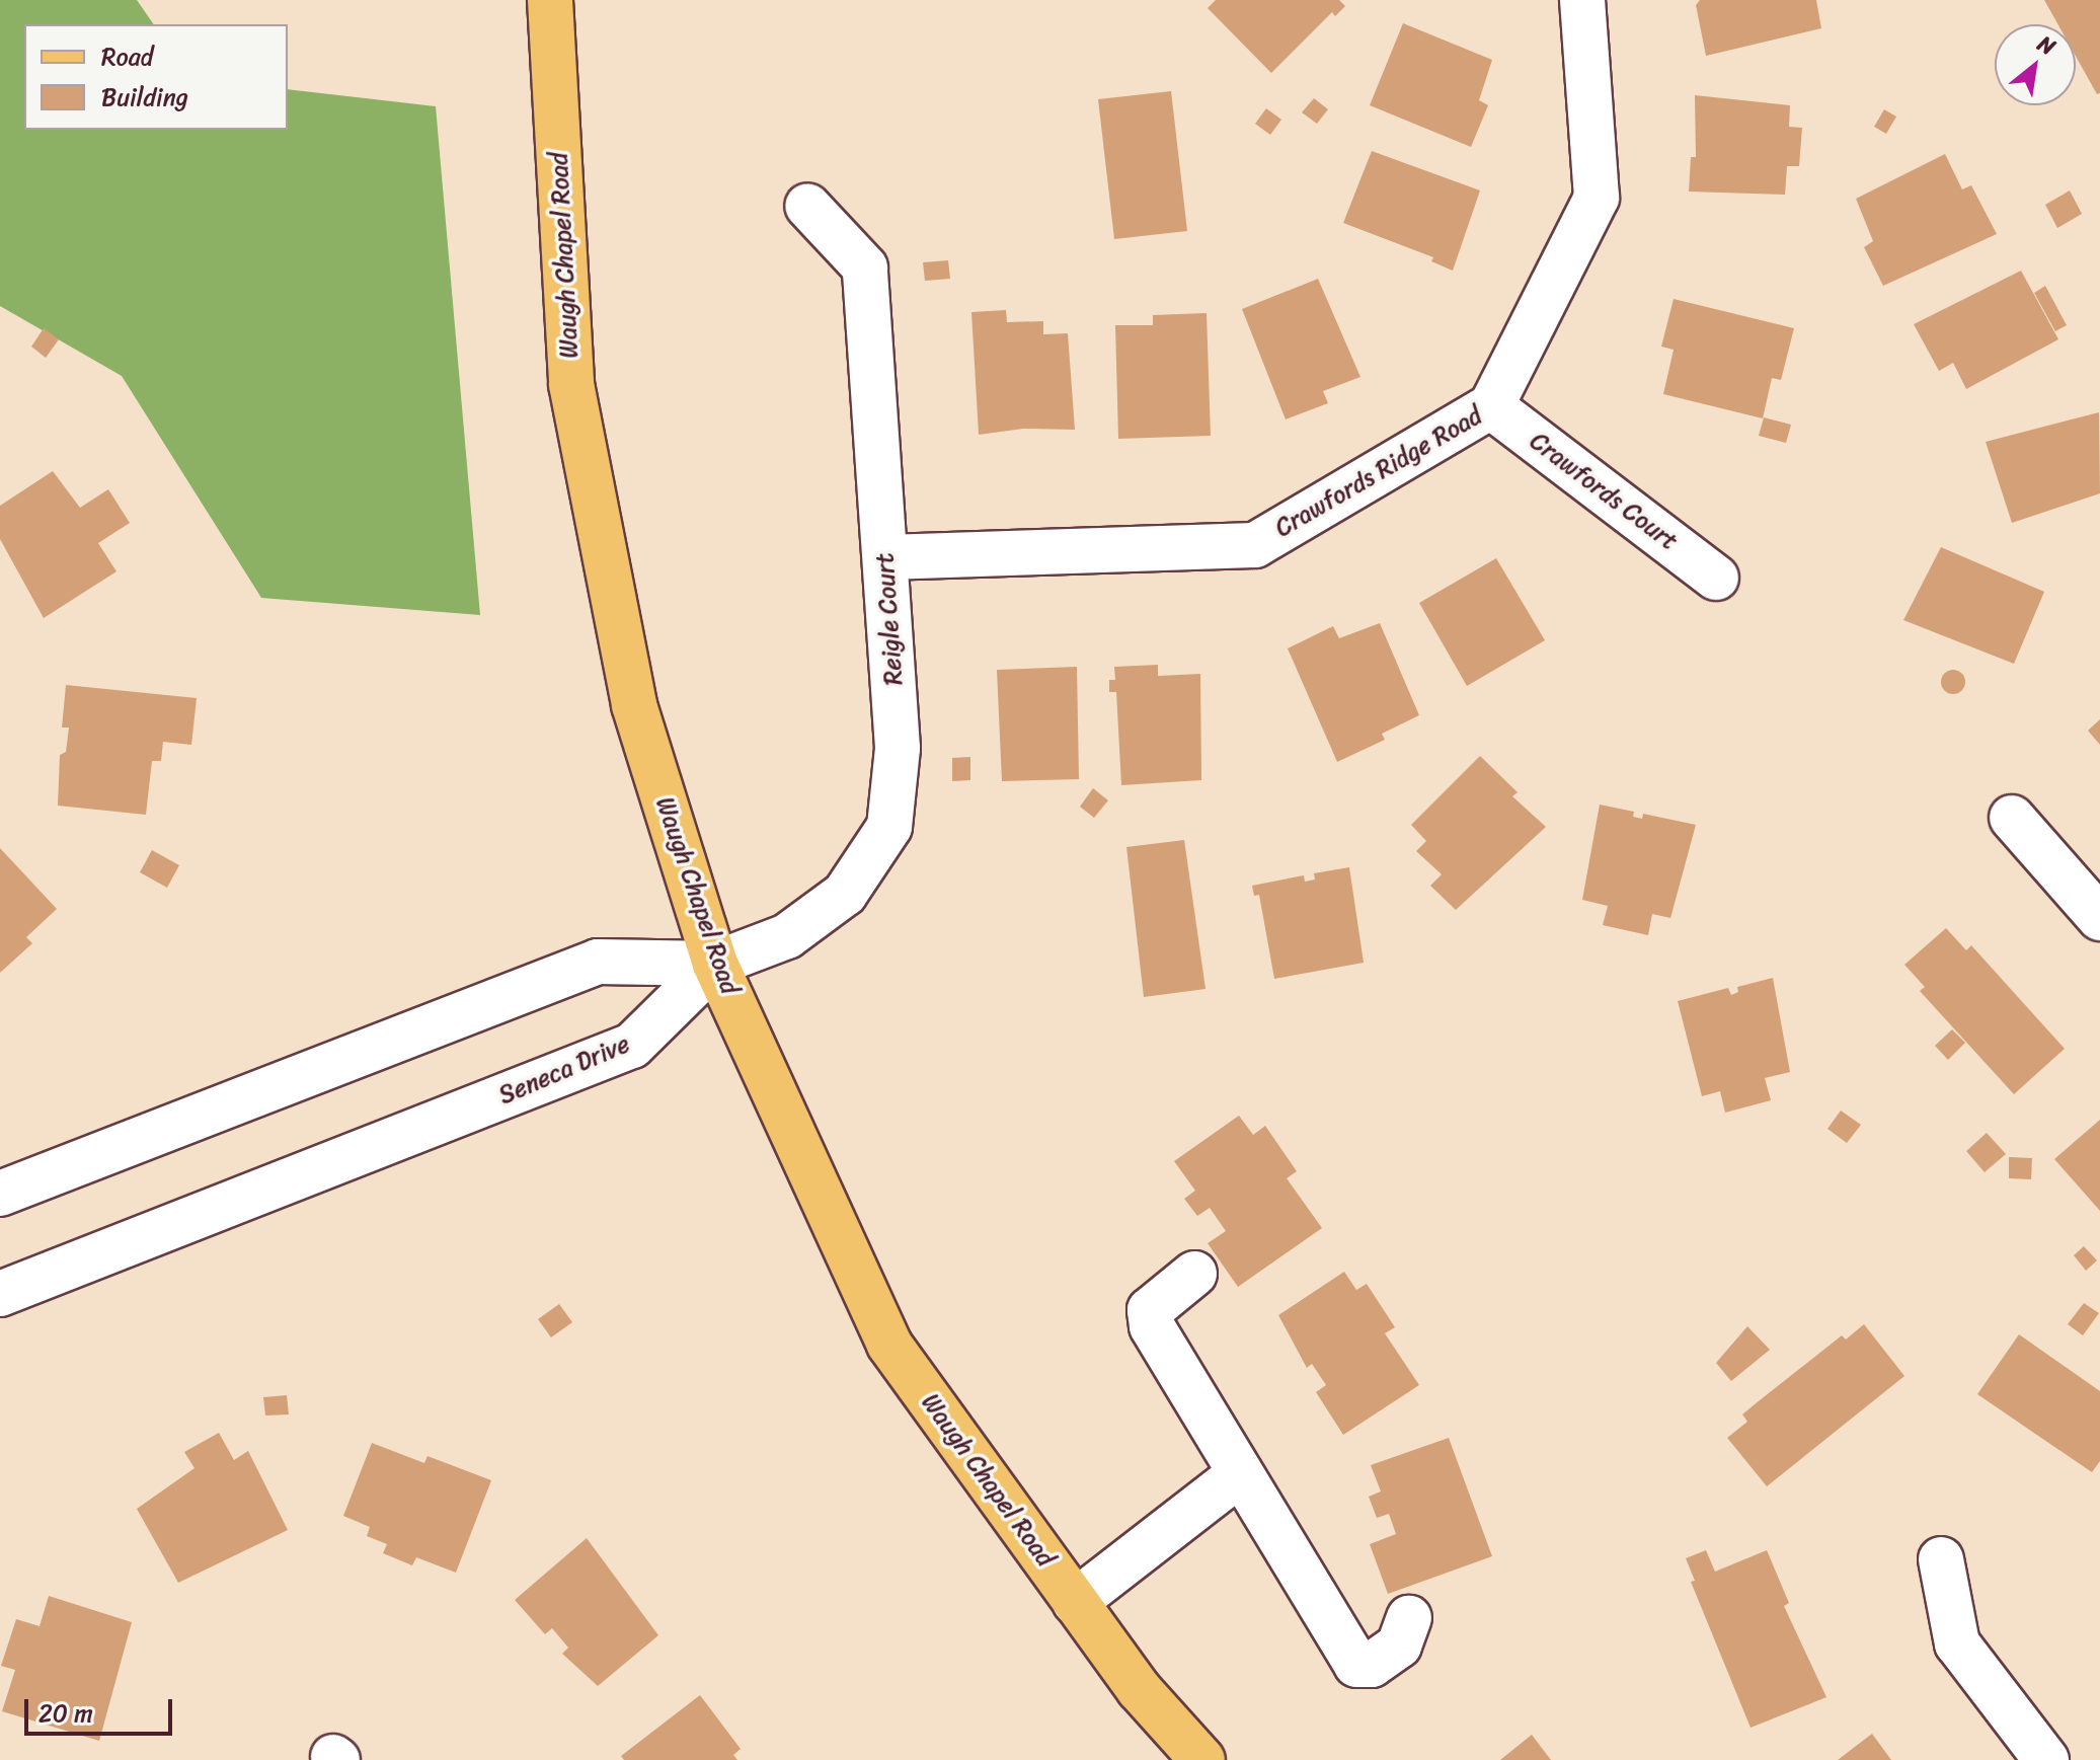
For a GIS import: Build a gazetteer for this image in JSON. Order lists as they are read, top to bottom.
{
  "streets": {
    "main road": ["Waugh Chapel Road"],
    "street": [
      "Crawfords Ridge Road",
      "Crawfords Court",
      "Reigle Court",
      "Seneca Drive"
    ]
  },
  "crossings": [
    ["Waugh Chapel Road", "Reigle Court"],
    ["Waugh Chapel Road", "Seneca Drive"],
    ["Crawfords Ridge Road", "Crawfords Court"],
    ["Crawfords Ridge Road", "Reigle Court"],
    ["Reigle Court", "Seneca Drive"]
  ],
  "legend": ["Road", "Building"],
  "scale_bar": "20 m",
  "north": "top right"
}
